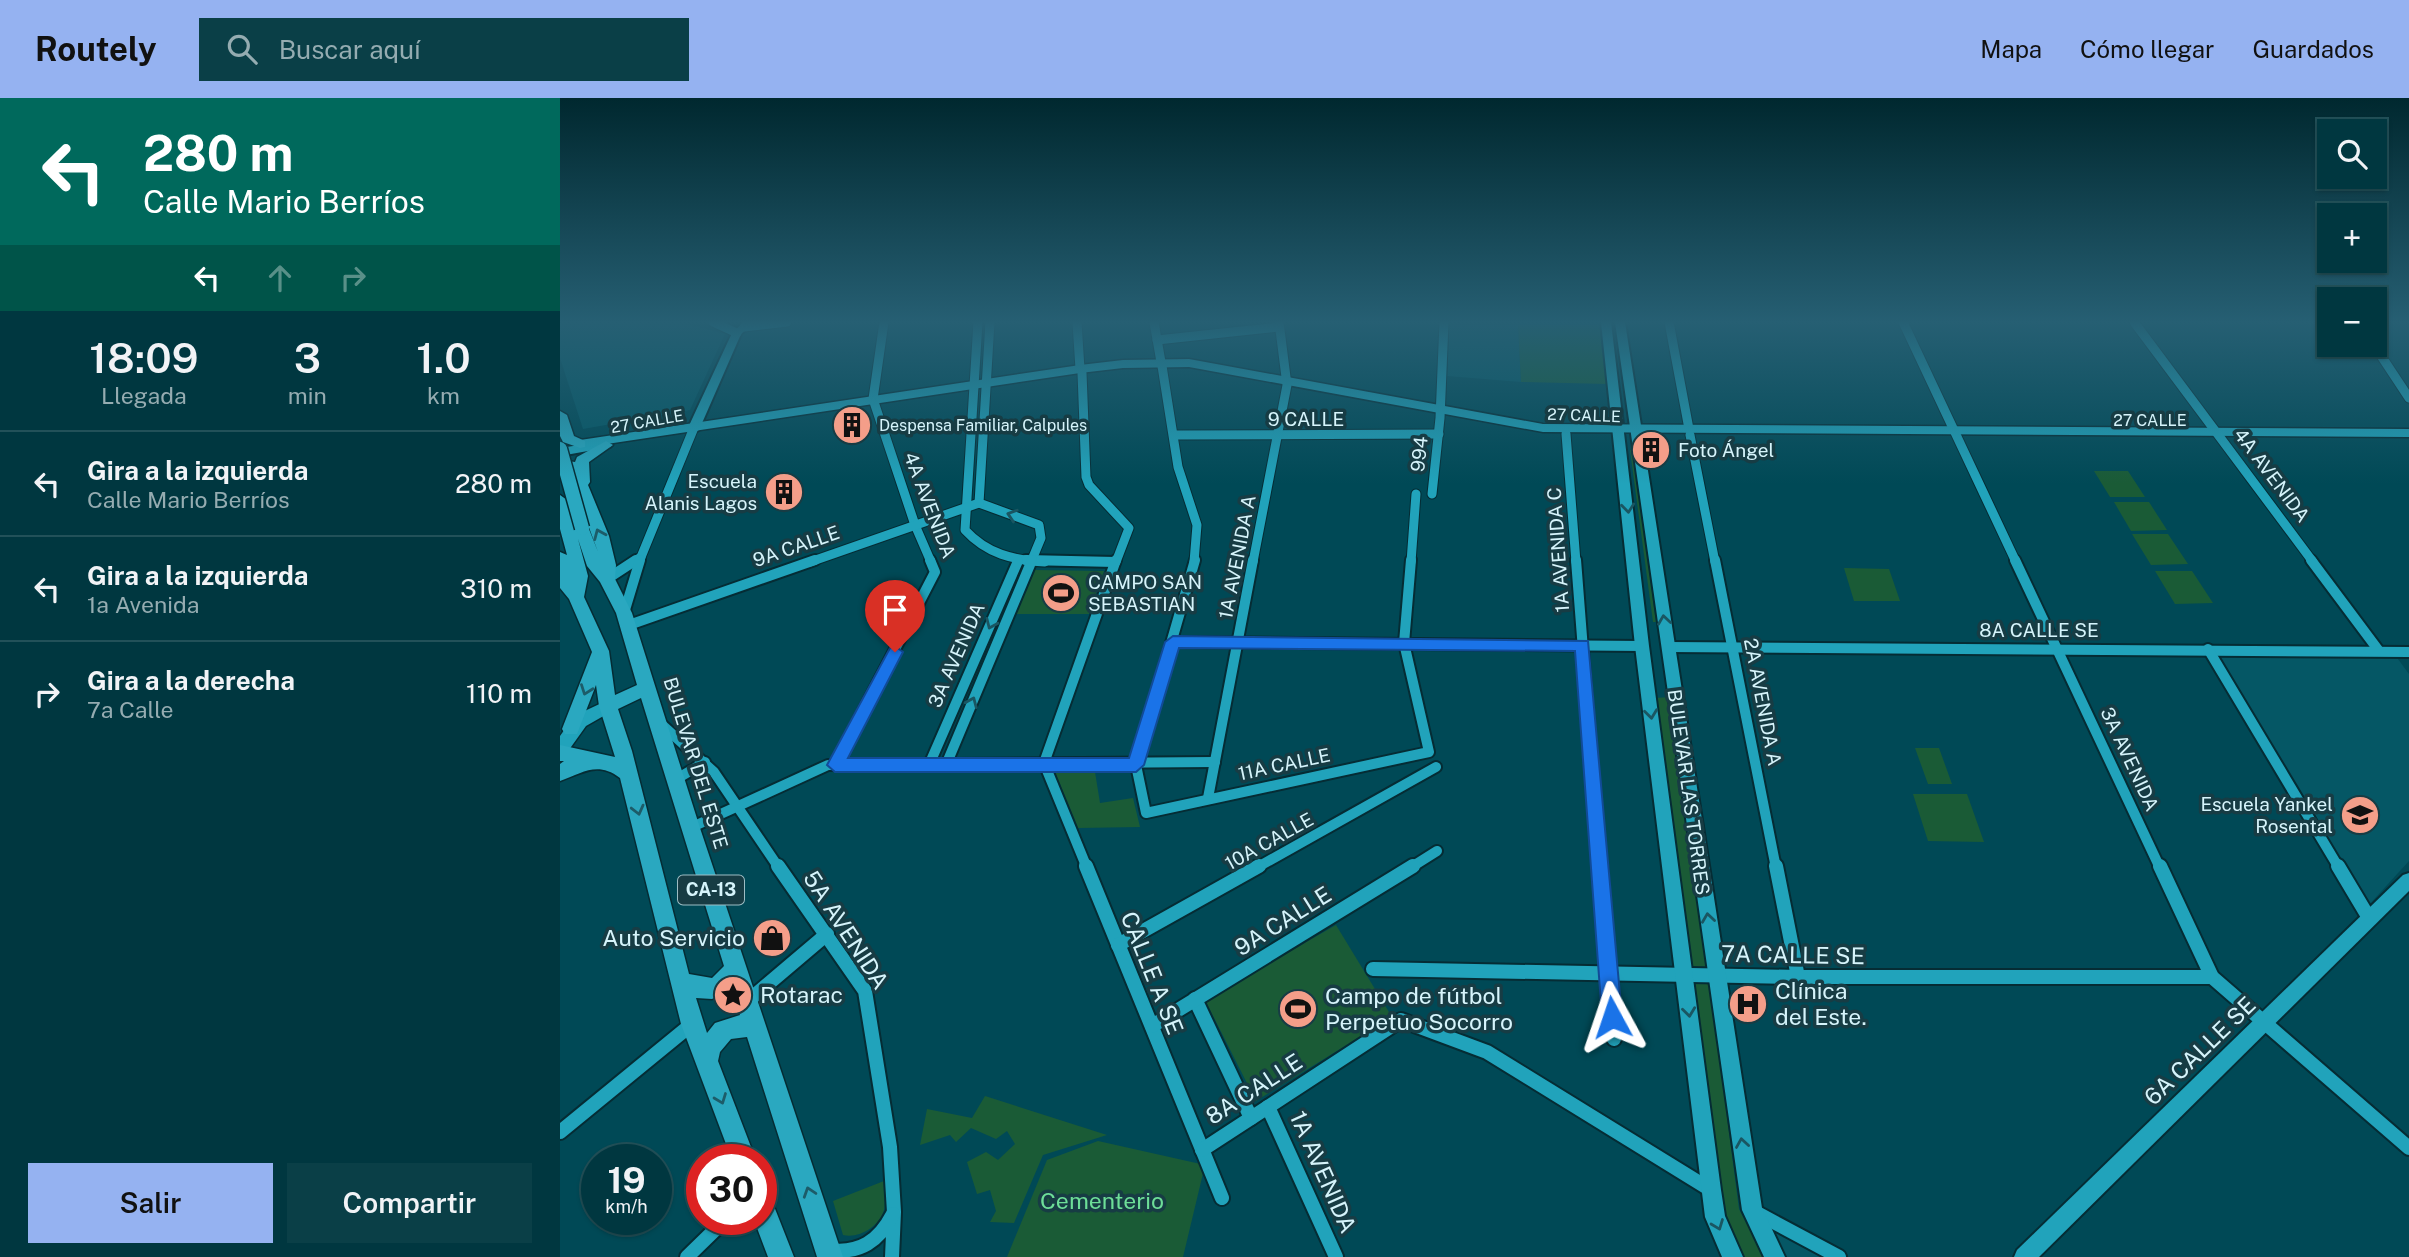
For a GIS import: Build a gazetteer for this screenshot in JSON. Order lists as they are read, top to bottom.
{
  "streets": {
    "highway": ["BULEVAR DEL ESTE", "CA-13"],
    "main road": ["27 CALLE"],
    "street": [
      "9 CALLE",
      "994",
      "4A AVENIDA",
      "9A CALLE",
      "1A AVENIDA C",
      "1A AVENIDA A",
      "8A CALLE SE",
      "3A AVENIDA",
      "2A AVENIDA A",
      "11A CALLE",
      "BULEVAR LAS TORRES",
      "10A CALLE",
      "5A AVENIDA",
      "7A CALLE SE",
      "CALLE A SE",
      "6A CALLE SE",
      "8A CALLE",
      "1A AVENIDA"
    ]
  },
  "crossings": [
    ["27 CALLE", "994"],
    ["27 CALLE", "4A AVENIDA"],
    ["27 CALLE", "1A AVENIDA C"],
    ["27 CALLE", "1A AVENIDA A"],
    ["27 CALLE", "3A AVENIDA"],
    ["27 CALLE", "2A AVENIDA A"],
    ["27 CALLE", "BULEVAR DEL ESTE"],
    ["27 CALLE", "BULEVAR LAS TORRES"],
    ["9 CALLE", "994"],
    ["9 CALLE", "1A AVENIDA A"],
    ["4A AVENIDA", "9A CALLE"],
    ["4A AVENIDA", "8A CALLE SE"],
    ["9A CALLE", "3A AVENIDA"],
    ["9A CALLE", "BULEVAR DEL ESTE"],
    ["9A CALLE", "CALLE A SE"],
    ["1A AVENIDA C", "7A CALLE SE"],
    ["1A AVENIDA A", "11A CALLE"],
    ["8A CALLE SE", "3A AVENIDA"],
    ["8A CALLE SE", "2A AVENIDA A"],
    ["8A CALLE SE", "BULEVAR LAS TORRES"],
    ["3A AVENIDA", "7A CALLE SE"],
    ["3A AVENIDA", "6A CALLE SE"],
    ["2A AVENIDA A", "7A CALLE SE"],
    ["BULEVAR DEL ESTE", "5A AVENIDA"],
    ["BULEVAR LAS TORRES", "7A CALLE SE"],
    ["BULEVAR LAS TORRES", "8A CALLE"],
    ["10A CALLE", "CALLE A SE"],
    ["CALLE A SE", "8A CALLE"],
    ["8A CALLE", "1A AVENIDA"]
  ],
  "parks": ["Cementerio"],
  "places": {
    "building": ["Despensa Familiar, Calpules", "Foto Ángel", "Escuela Alanis Lagos"],
    "sports": ["CAMPO SAN SEBASTIAN", "Campo de fútbol Perpetuo Socorro"],
    "school or university": ["Escuela Yankel Rosental"],
    "shop": ["Auto Servicio"],
    "place": ["Rotarac"],
    "hospital": ["Clínica del Este."]
  },
  "page": {
    "header": "Routely",
    "search": "Buscar aquí",
    "nav": ["Mapa", "Cómo llegar", "Guardados"],
    "turn": ["280 m", "Calle Mario Berríos"],
    "map_buttons": ["+", "−"],
    "eta": [
      "18:09",
      "Llegada",
      "3",
      "min",
      "1.0",
      "km"
    ],
    "list": [
      {
        "name": "Gira a la izquierda",
        "note": "Calle Mario Berríos",
        "value": "280 m"
      },
      {
        "name": "Gira a la izquierda",
        "note": "1a Avenida",
        "value": "310 m"
      },
      {
        "name": "Gira a la derecha",
        "note": "7a Calle",
        "value": "110 m"
      }
    ],
    "speed": "19 km/h",
    "limit": "30",
    "buttons": ["Salir", "Compartir"]
  }
}
